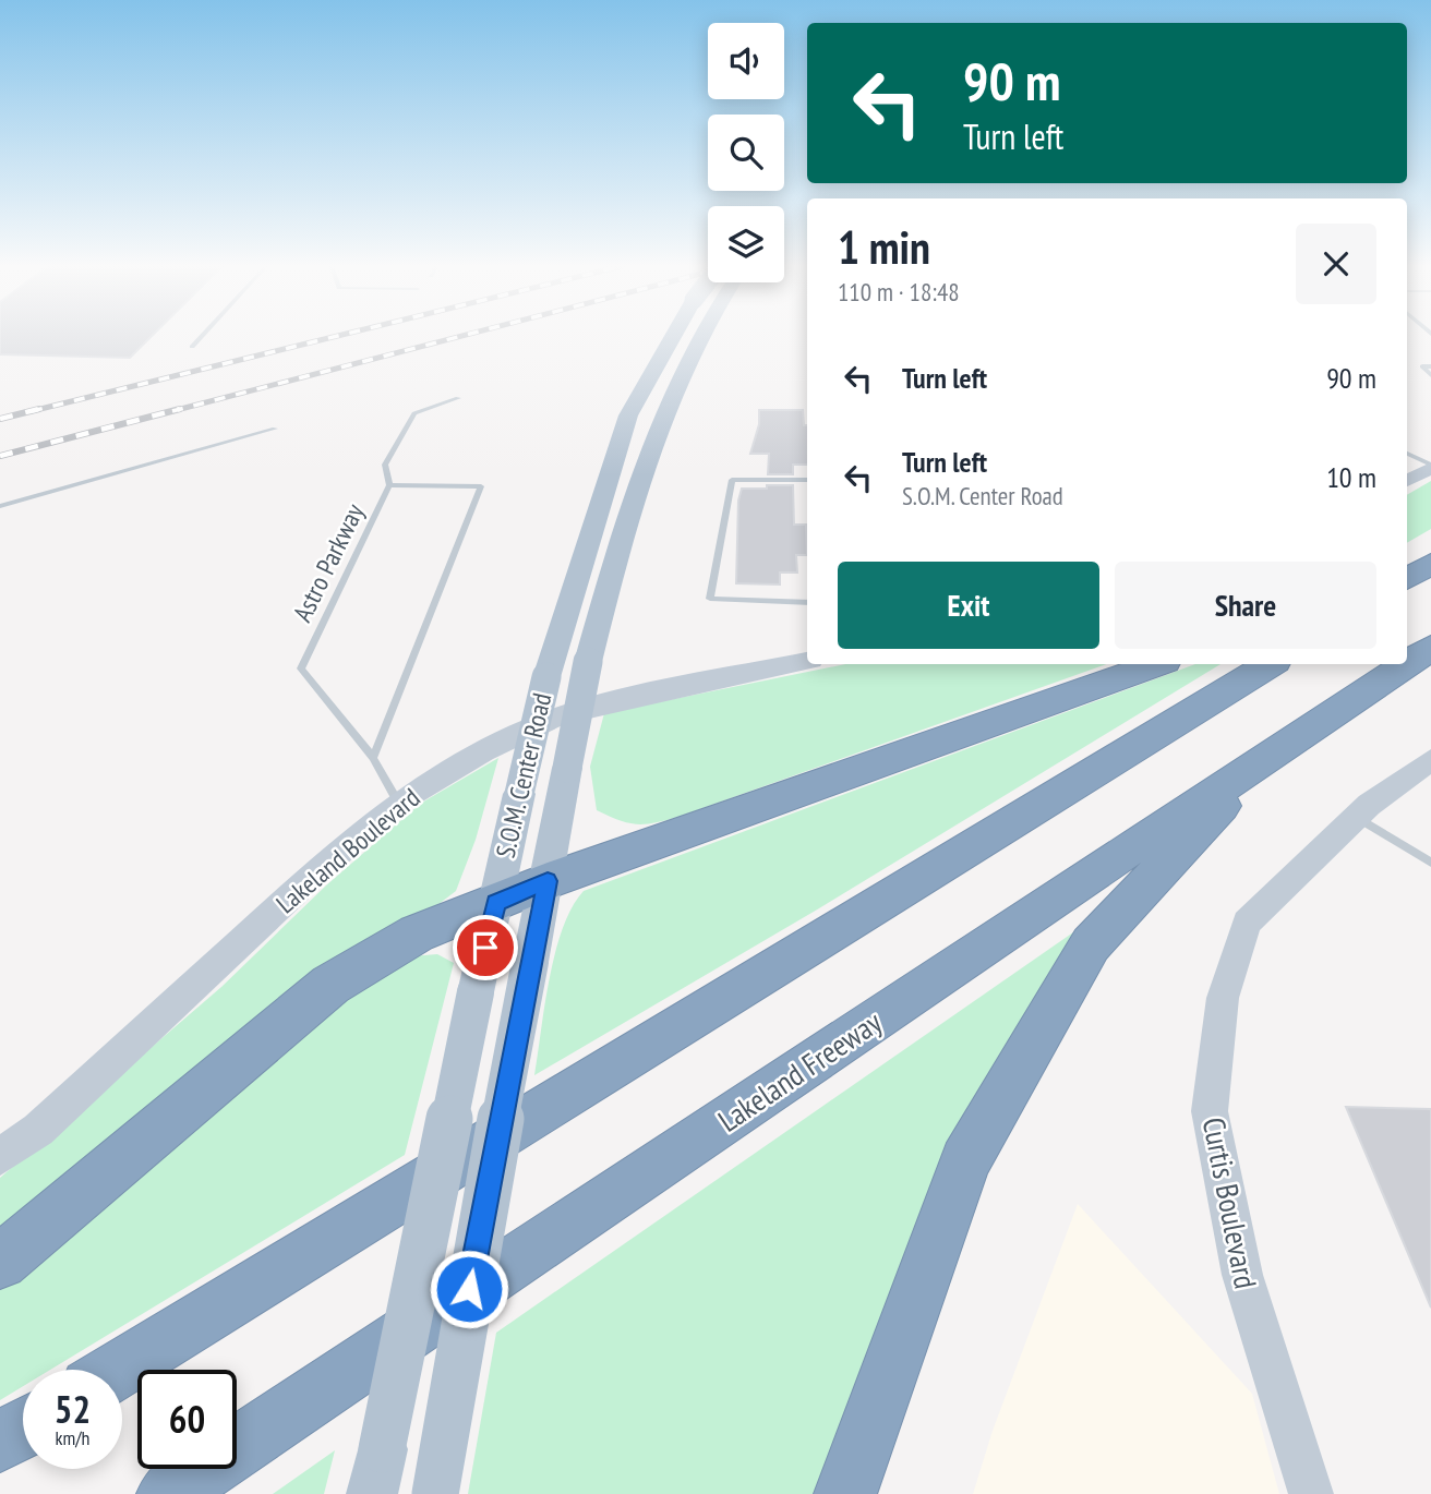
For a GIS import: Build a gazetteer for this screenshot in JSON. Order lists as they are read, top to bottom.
{
  "streets": {
    "highway": ["Lakeland Freeway"],
    "main road": ["S.O.M. Center Road"],
    "street": ["Lakeland Boulevard", "Curtis Boulevard"],
    "lane": ["Astro Parkway"]
  },
  "page": {
    "turn": ["90 m", "Turn left"],
    "heading": ["1 min", "110 m · 18:48"],
    "list": [
      {
        "name": "Turn left",
        "value": "90 m"
      },
      {
        "name": "Turn left",
        "note": "S.O.M. Center Road",
        "value": "10 m"
      }
    ],
    "buttons": ["Exit", "Share"],
    "speed": "52 km/h",
    "limit": "60"
  }
}
